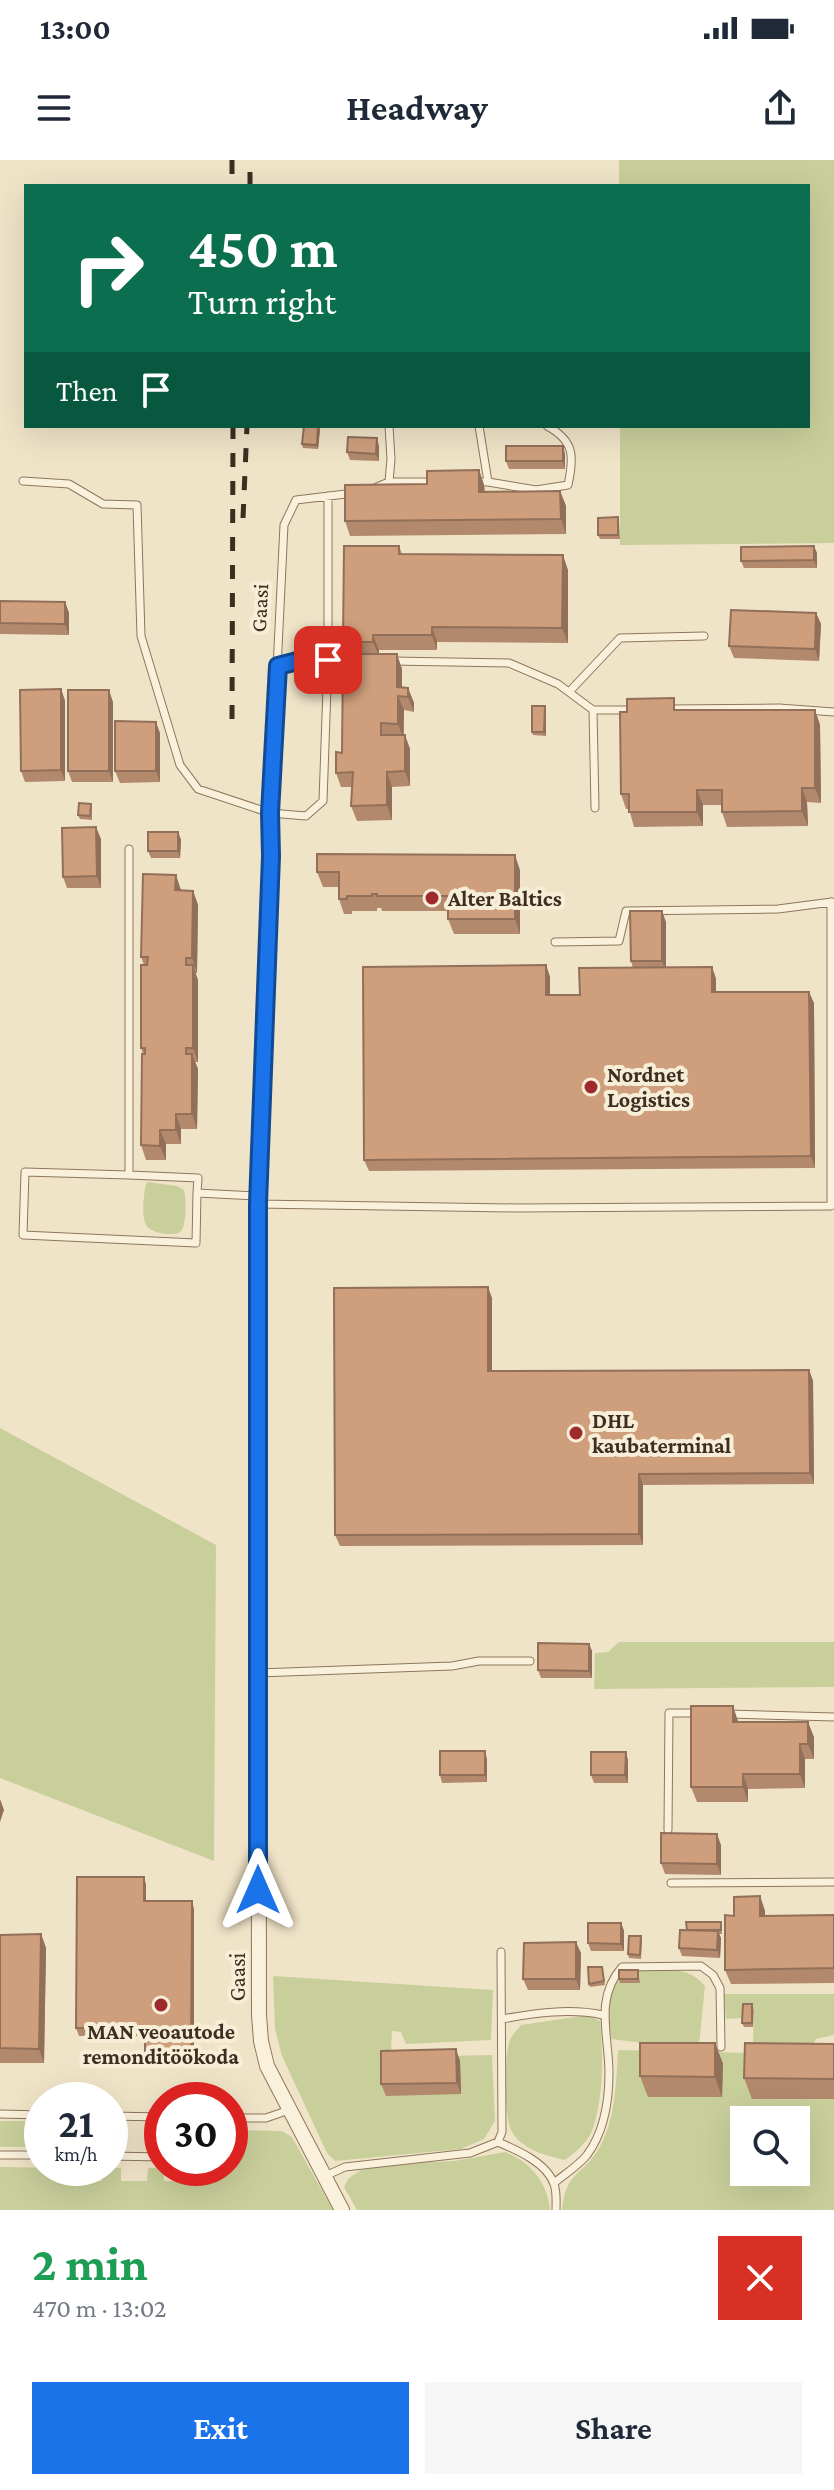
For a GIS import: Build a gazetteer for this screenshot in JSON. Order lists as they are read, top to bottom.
{
  "streets": {
    "street": ["Gaasi"]
  },
  "places": [
    "Alter Baltics",
    "Nordnet Logistics",
    "DHL kaubaterminal",
    "MAN veoautode remonditöökoda"
  ],
  "page": {
    "status": "13:00",
    "header": "Headway",
    "turn": ["450 m", "Turn right"],
    "then": "Then",
    "speed": "21 km/h",
    "limit": "30",
    "heading": ["2 min", "470 m · 13:02"],
    "buttons": ["Exit", "Share"]
  }
}
